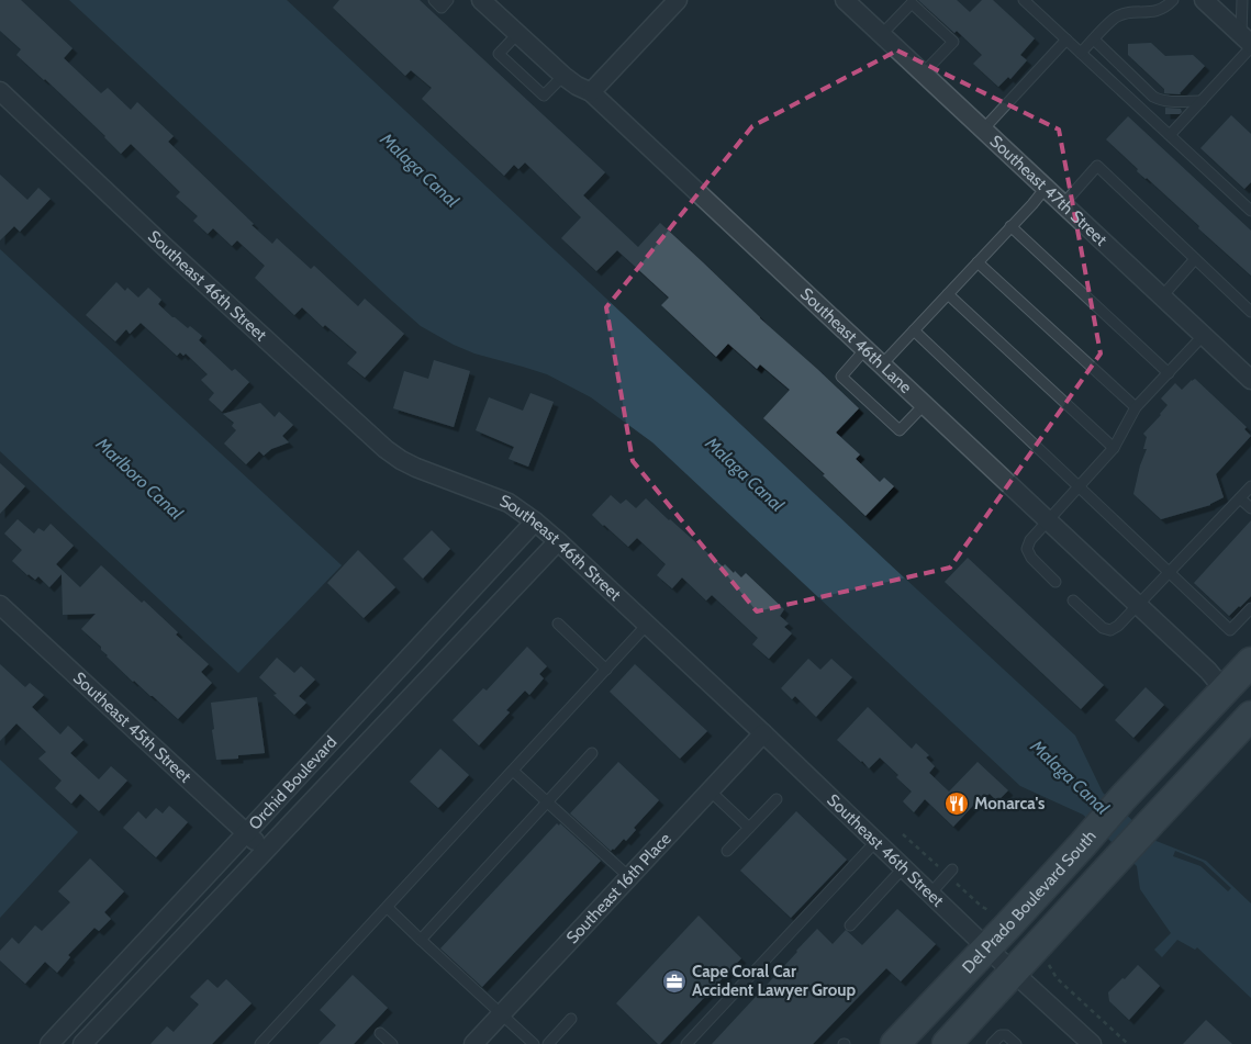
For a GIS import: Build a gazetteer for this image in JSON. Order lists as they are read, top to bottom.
{
  "streets": {
    "main road": ["Del Prado Boulevard South"],
    "street": [
      "Southeast 47th Street",
      "Southeast 46th Street",
      "Southeast 46th Lane",
      "Southeast 45th Street",
      "Orchid Boulevard",
      "Southeast 16th Place"
    ]
  },
  "crossings": [
    ["Southeast 46th Street", "Orchid Boulevard"],
    ["Southeast 46th Street", "Southeast 16th Place"],
    ["Southeast 46th Street", "Del Prado Boulevard South"],
    ["Southeast 46th Lane", "Del Prado Boulevard South"],
    ["Southeast 45th Street", "Orchid Boulevard"]
  ],
  "water": ["Malaga Canal", "Marlboro Canal"],
  "places": {
    "restaurant": ["Monarca's"],
    "office": ["Cape Coral Car Accident Lawyer Group"]
  }
}
